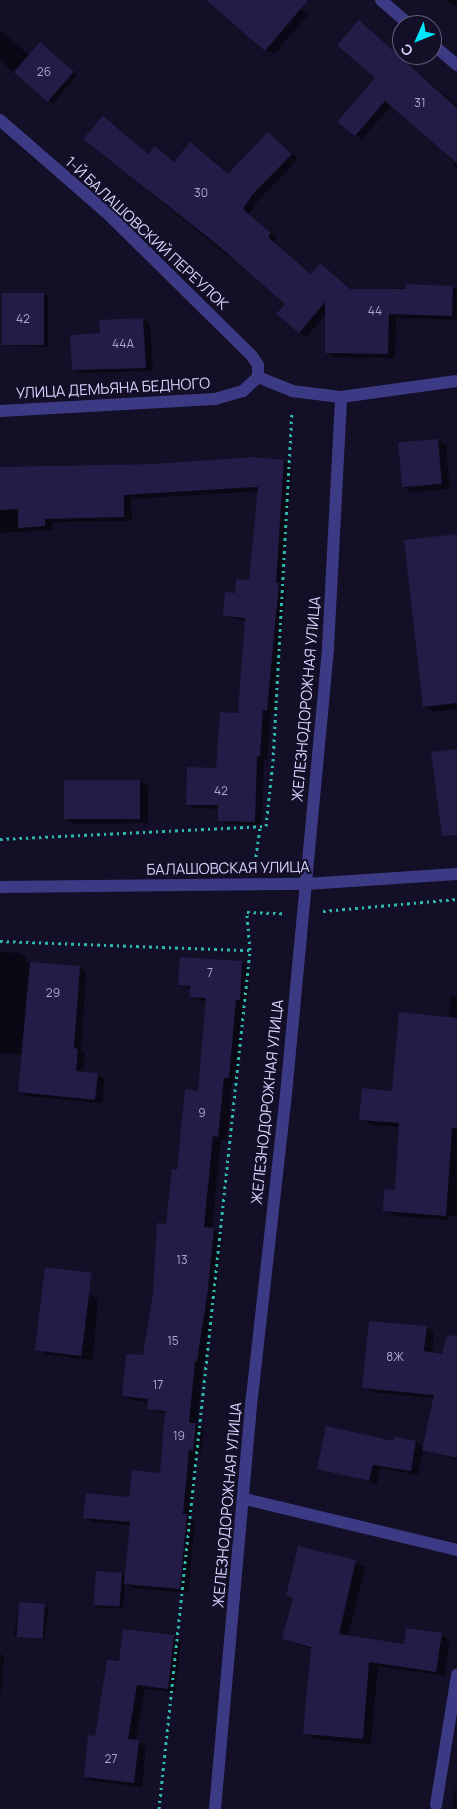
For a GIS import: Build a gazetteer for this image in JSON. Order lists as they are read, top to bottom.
{
  "streets": {
    "street": [
      "1-Й БАЛАШОВСКИЙ ПЕРЕУЛОК",
      "УЛИЦА ДЕМЬЯНА БЕДНОГО",
      "ЖЕЛЕЗНОДОРОЖНАЯ УЛИЦА",
      "БАЛАШОВСКАЯ УЛИЦА"
    ]
  },
  "crossings": [
    ["1-Й БАЛАШОВСКИЙ ПЕРЕУЛОК", "УЛИЦА ДЕМЬЯНА БЕДНОГО"],
    ["ЖЕЛЕЗНОДОРОЖНАЯ УЛИЦА", "БАЛАШОВСКАЯ УЛИЦА"]
  ],
  "house_numbers": [
    "26",
    "31",
    "30",
    "44",
    "42",
    "44А",
    "42",
    "7",
    "29",
    "9",
    "13",
    "15",
    "8Ж",
    "17",
    "19",
    "27"
  ],
  "north": "bottom left"
}
